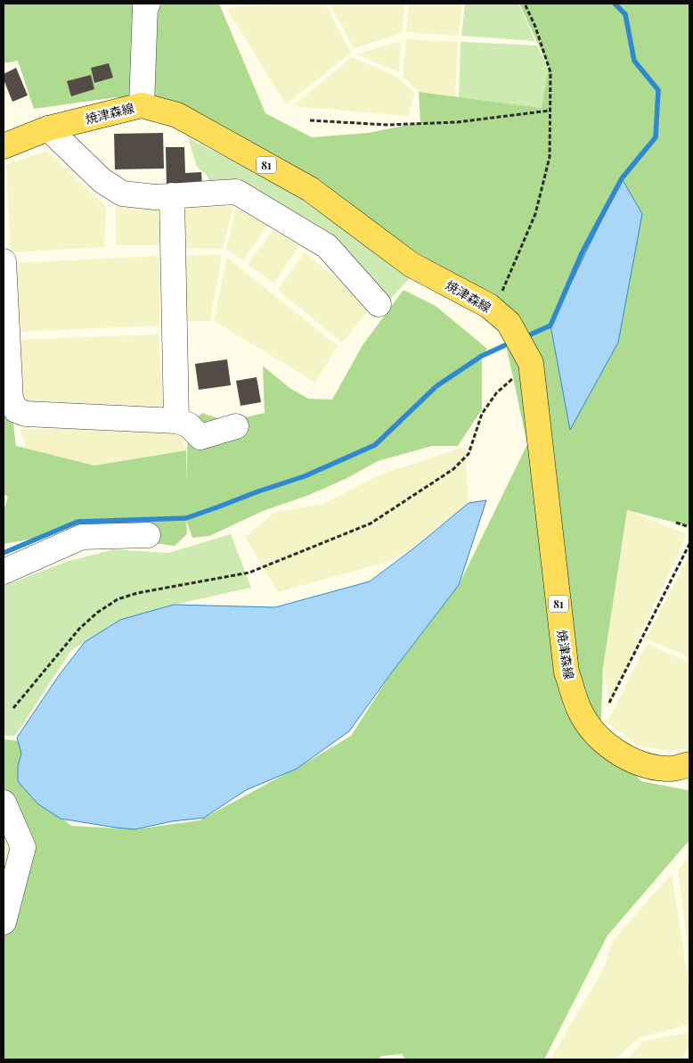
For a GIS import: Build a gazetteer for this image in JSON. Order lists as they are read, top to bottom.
{
  "streets": {
    "main road": ["焼津森線", "81"]
  }
}
